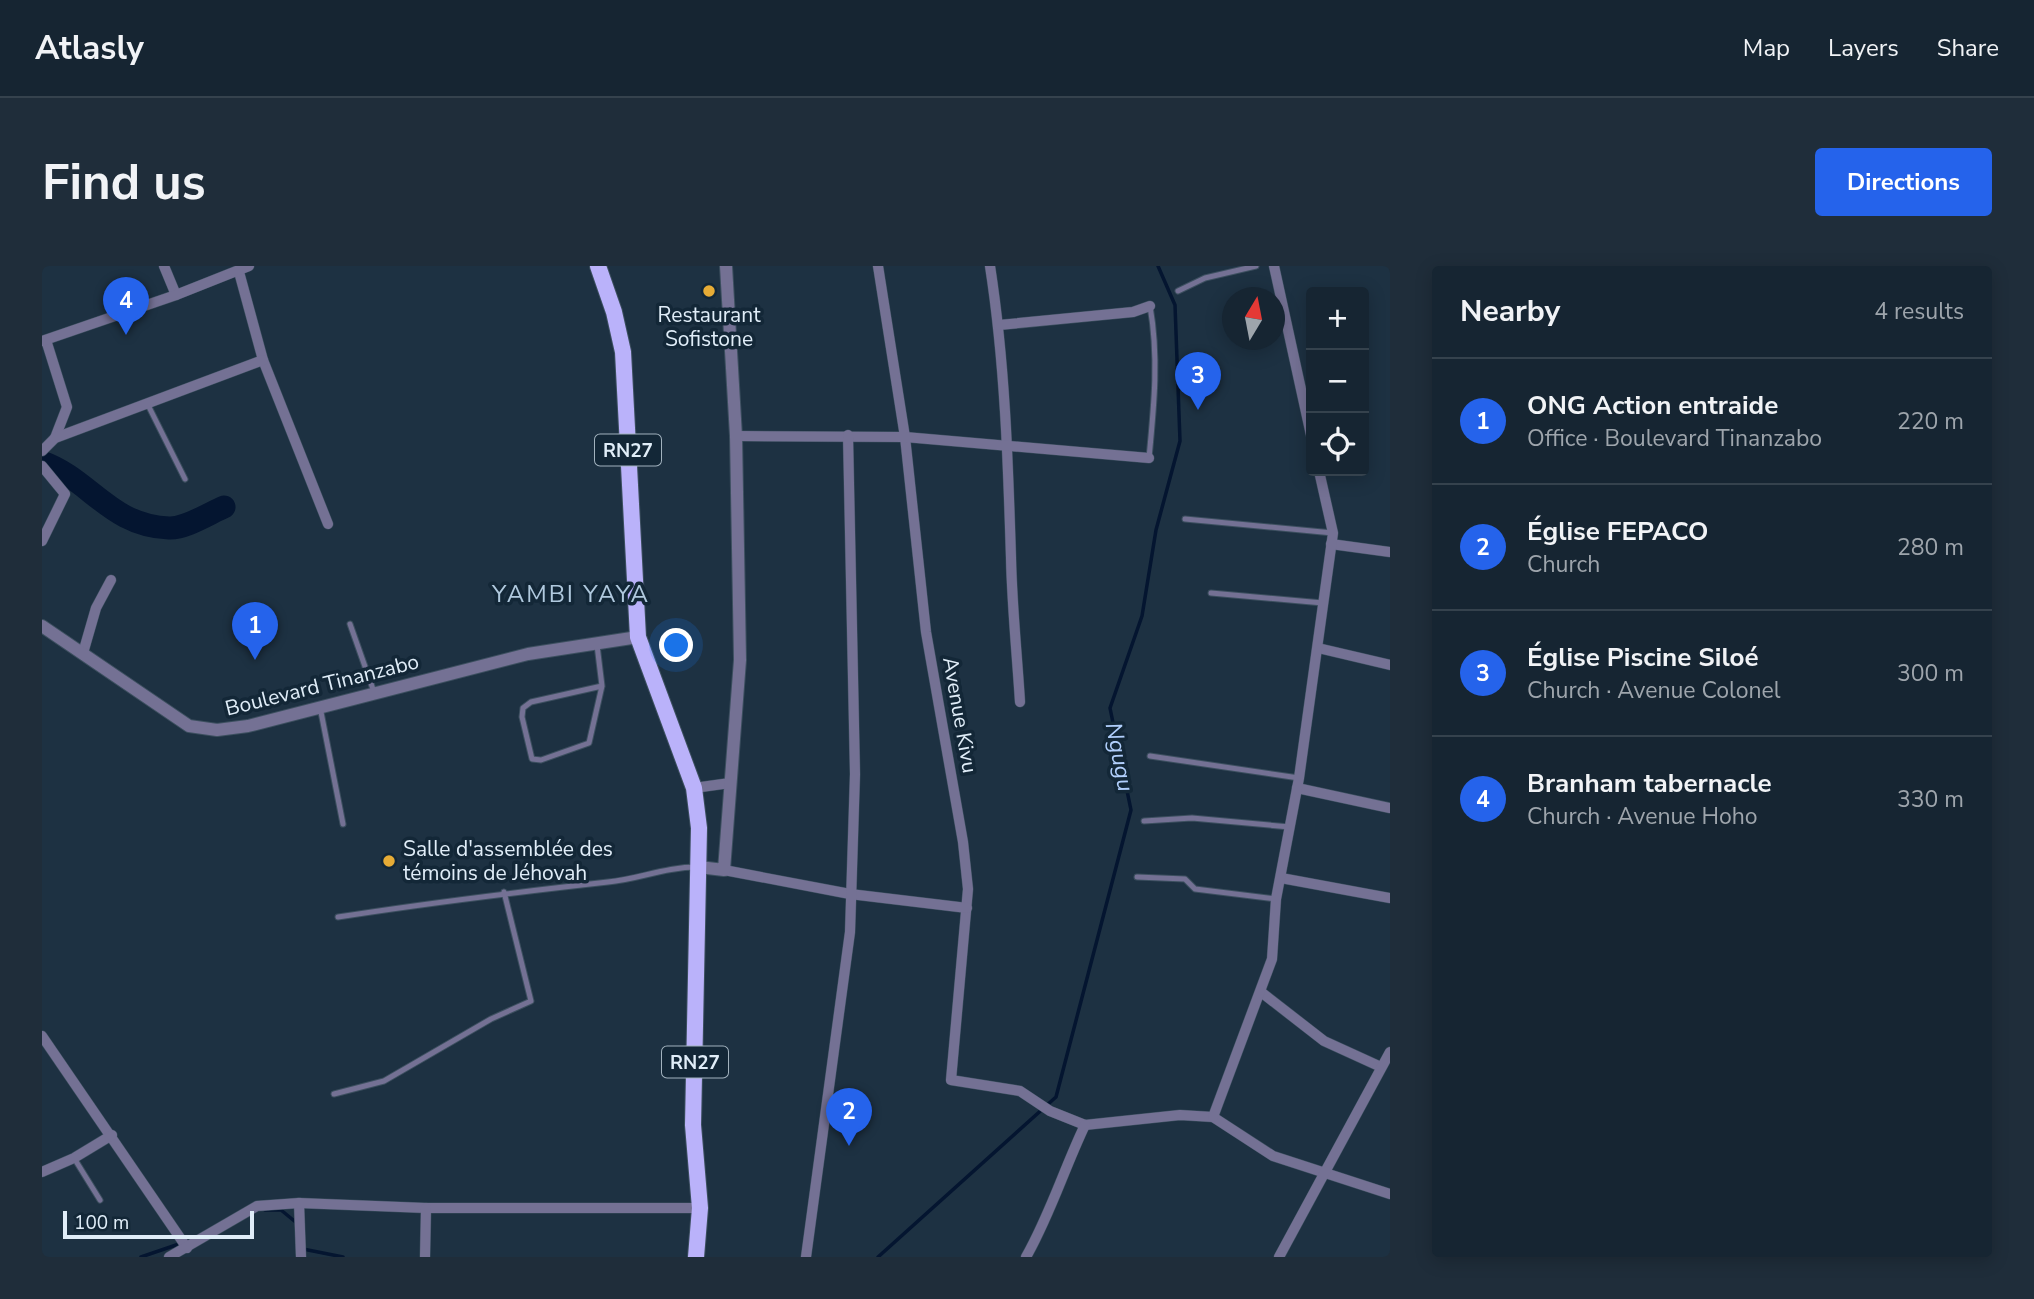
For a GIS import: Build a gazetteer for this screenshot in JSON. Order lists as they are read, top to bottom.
{
  "streets": {
    "main road": ["RN27"],
    "street": ["Boulevard Tinanzabo", "Avenue Kivu"]
  },
  "crossings": [
    ["RN27", "Boulevard Tinanzabo"]
  ],
  "districts": ["YAMBI YAYA"],
  "water": ["Ngugu"],
  "places": ["Restaurant Sofistone", "Salle d'assemblée des témoins de Jéhovah"],
  "scale_bar": "100 m",
  "north": "top",
  "page": {
    "header": "Atlasly",
    "nav": ["Map", "Layers", "Share"],
    "buttons": "Directions",
    "title": "Find us",
    "heading": ["Nearby", "4 results"],
    "pins": [
      "4",
      "3",
      "1",
      "2"
    ],
    "map_buttons": ["+", "−"],
    "list": [
      {
        "mark": "1",
        "name": "ONG Action entraide",
        "note": "Office · Boulevard Tinanzabo",
        "value": "220 m"
      },
      {
        "mark": "2",
        "name": "Église FEPACO",
        "note": "Church",
        "value": "280 m"
      },
      {
        "mark": "3",
        "name": "Église Piscine Siloé",
        "note": "Church · Avenue Colonel",
        "value": "300 m"
      },
      {
        "mark": "4",
        "name": "Branham tabernacle",
        "note": "Church · Avenue Hoho",
        "value": "330 m"
      }
    ],
    "scale": "100 m"
  }
}
